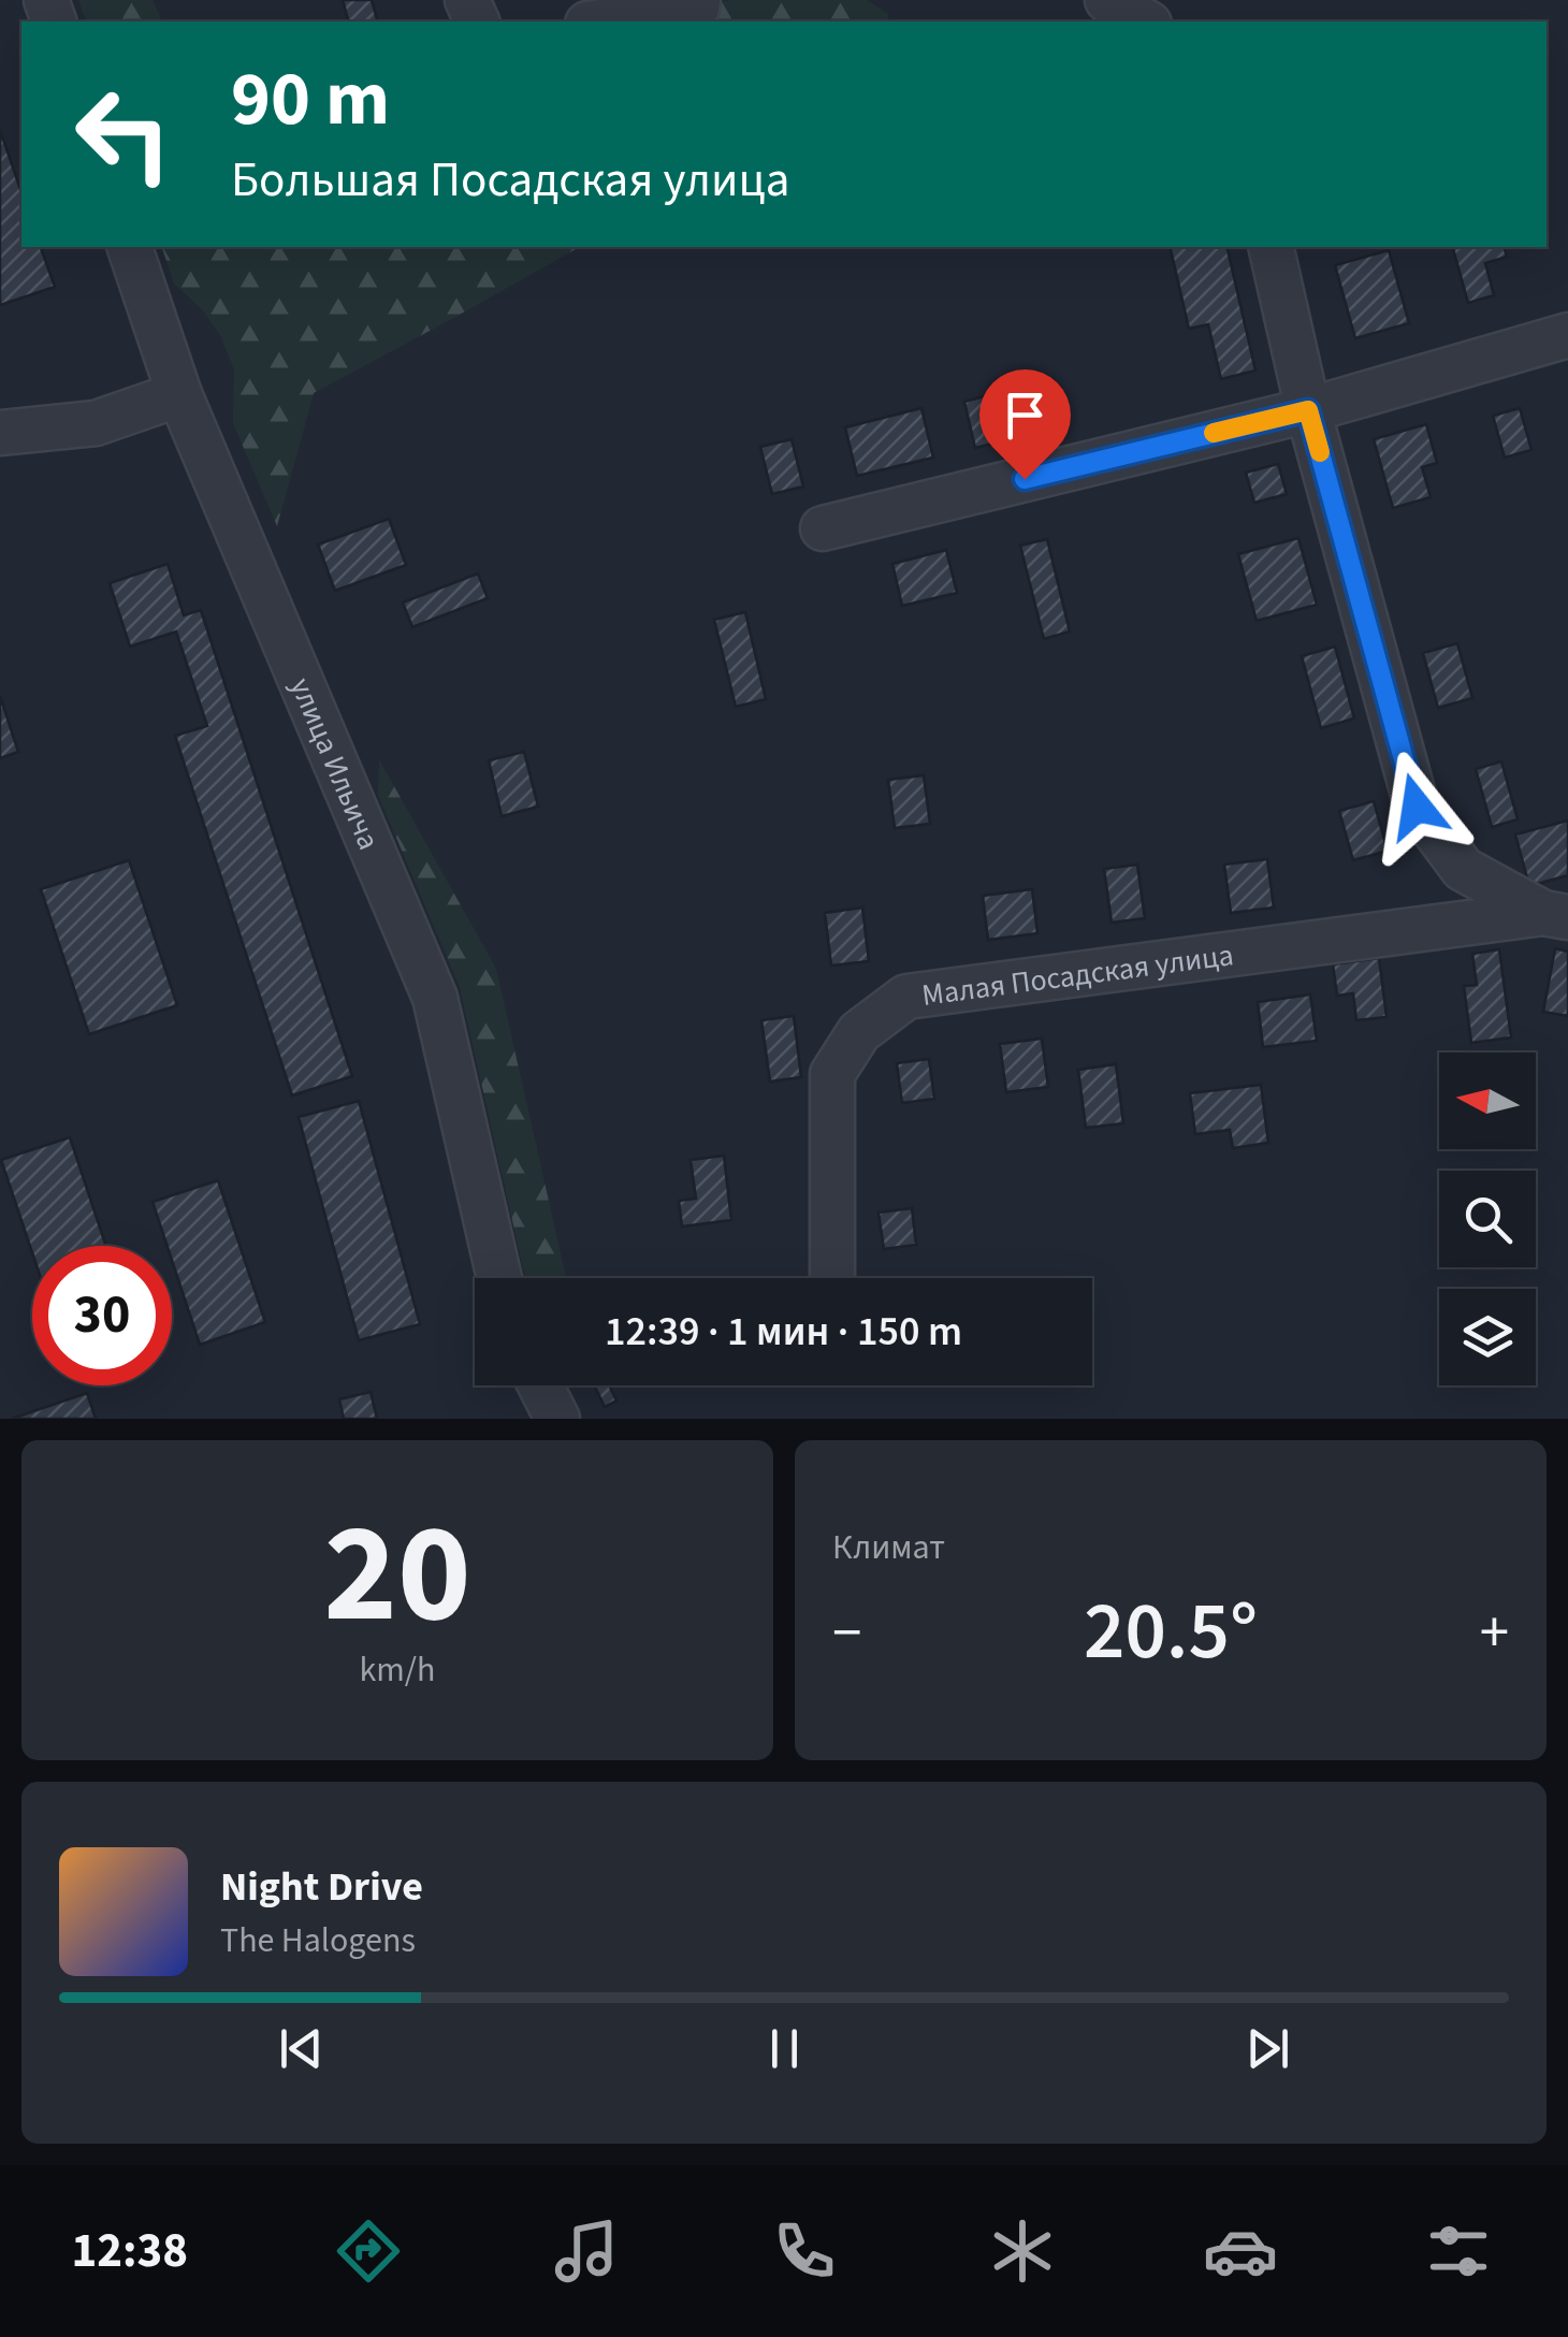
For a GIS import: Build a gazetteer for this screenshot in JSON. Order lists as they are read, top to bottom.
{
  "streets": {
    "street": ["улица Ильича", "Малая Посадская улица"]
  },
  "north": "left",
  "page": {
    "turn": ["90 m", "Большая Посадская улица"],
    "limit": "30",
    "trip": "12:39 · 1 мин · 150 m",
    "tile": [
      ["20", "km/h"],
      "Климат"
    ],
    "heat": ["−", "20.5°", "+"],
    "song": ["Night Drive", "The Halogens"],
    "tabs": "12:38"
  }
}
